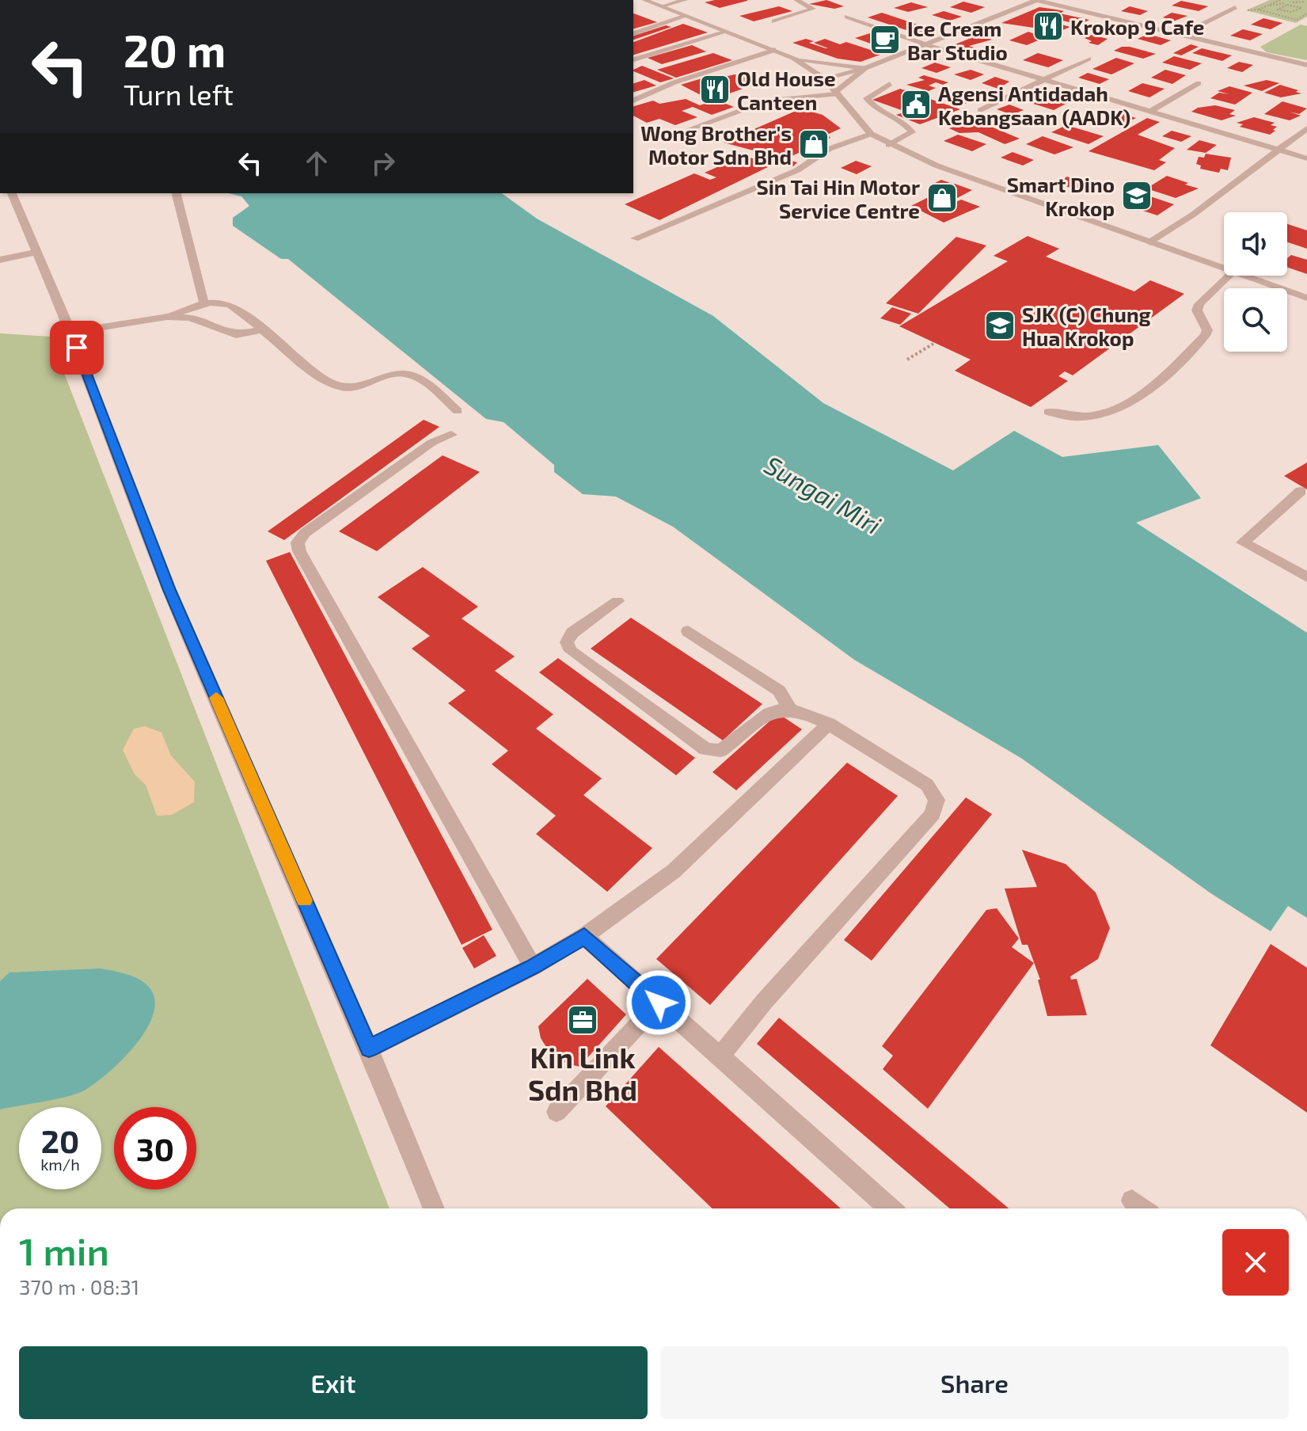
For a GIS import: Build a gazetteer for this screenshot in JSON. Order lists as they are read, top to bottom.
{
  "water": ["Sungai Miri"],
  "places": {
    "restaurant": ["Krokop 9 Cafe", "Old House Canteen"],
    "cafe": ["Ice Cream Bar Studio"],
    "public building": ["Agensi Antidadah Kebangsaan (AADK)"],
    "shop": ["Wong Brother's Motor Sdn Bhd", "Sin Tai Hin Motor Service Centre"],
    "school or university": ["Smart Dino Krokop", "SJK (C) Chung Hua Krokop"],
    "office": ["Kin Link Sdn Bhd"]
  },
  "page": {
    "turn": ["20 m", "Turn left"],
    "speed": "20 km/h",
    "limit": "30",
    "heading": ["1 min", "370 m · 08:31"],
    "buttons": ["Exit", "Share"]
  }
}
